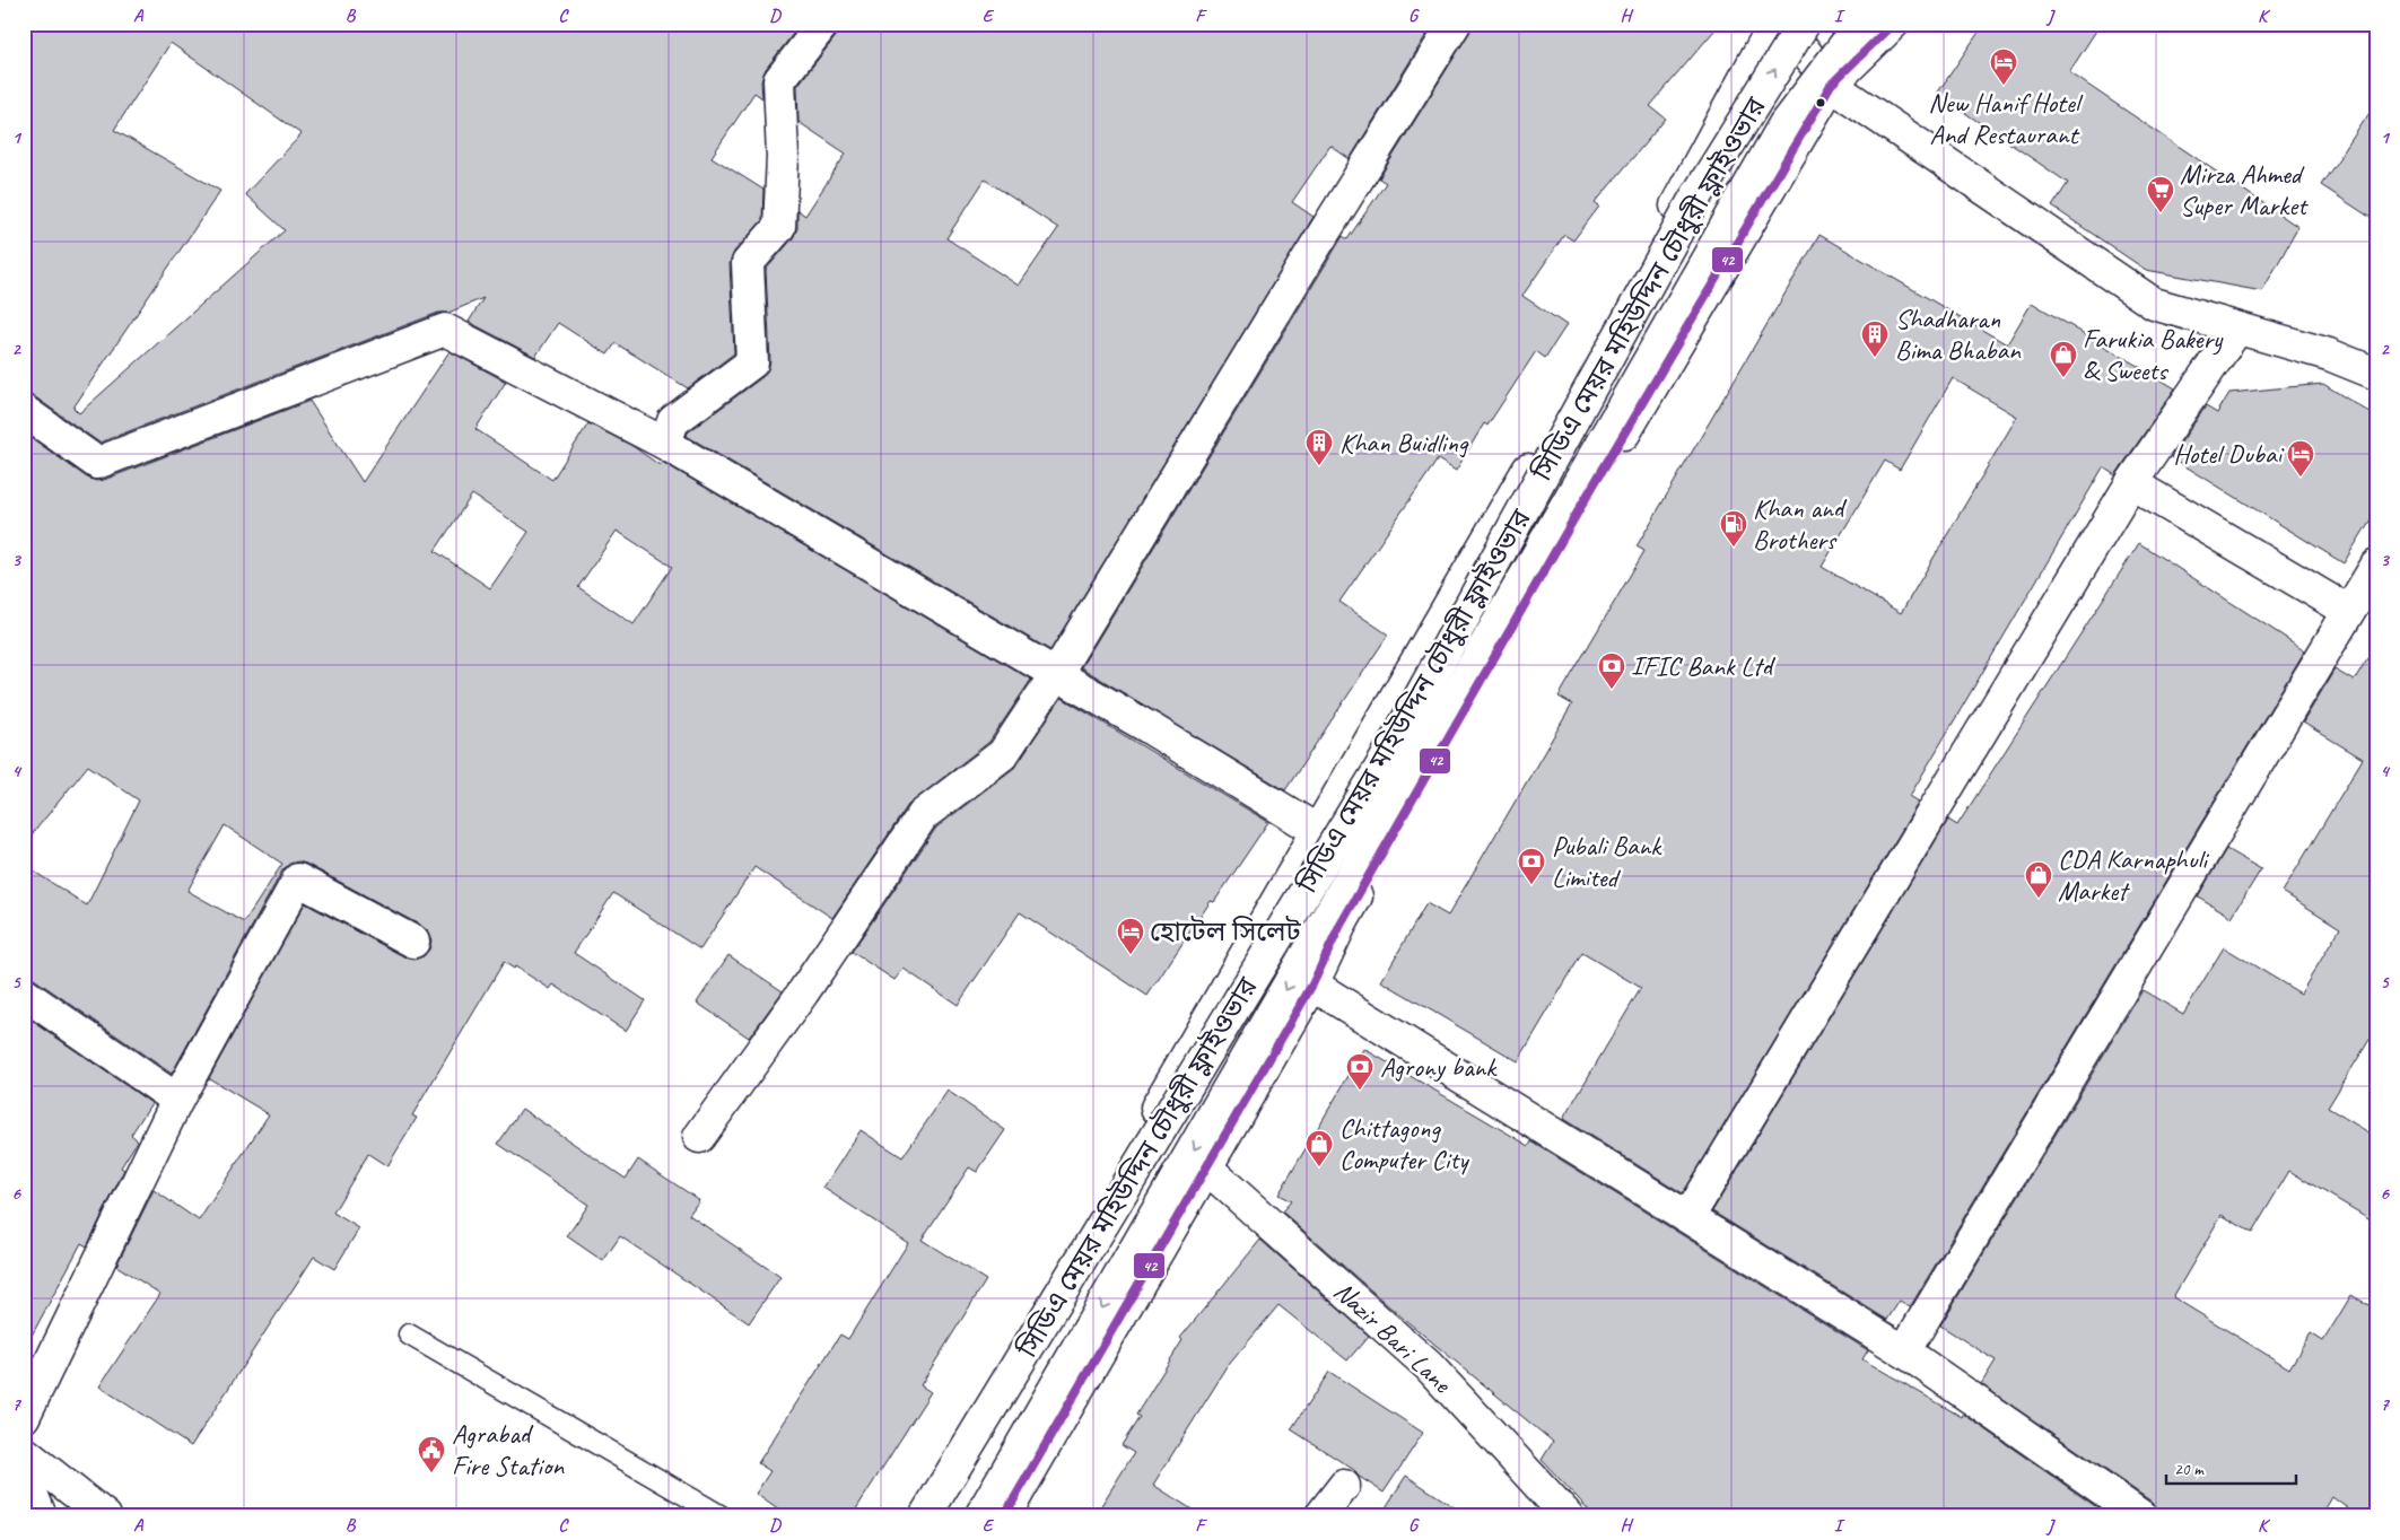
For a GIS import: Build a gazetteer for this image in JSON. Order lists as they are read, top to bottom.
{
  "streets": {
    "main road": ["সিডিএ মেয়র মহিউদ্দিন চৌধুরী ফ্লাইওভার", "Nazir Bari Lane"]
  },
  "places": {
    "hotel": ["New Hanif Hotel And Restaurant", "Hotel Dubai", "হোটেল সিলেট"],
    "supermarket": ["Mirza Ahmed Super Market"],
    "building": ["Shadharan Bima Bhaban", "Khan Buidling"],
    "shop": ["Farukia Bakery & Sweets", "CDA Karnaphuli Market", "Chittagong Computer City"],
    "fuel station": ["Khan and Brothers"],
    "bank": ["IFIC Bank Ltd", "Pubali Bank Limited", "Agrony bank"],
    "public building": ["Agrabad Fire Station"]
  },
  "lines": ["transit line 42"],
  "scale_bar": "20 m",
  "grid": {
    "columns": [
      "A",
      "B",
      "C",
      "D",
      "E",
      "F",
      "G",
      "H",
      "I",
      "J",
      "K"
    ],
    "rows": [
      "1",
      "2",
      "3",
      "4",
      "5",
      "6",
      "7"
    ]
  }
}
